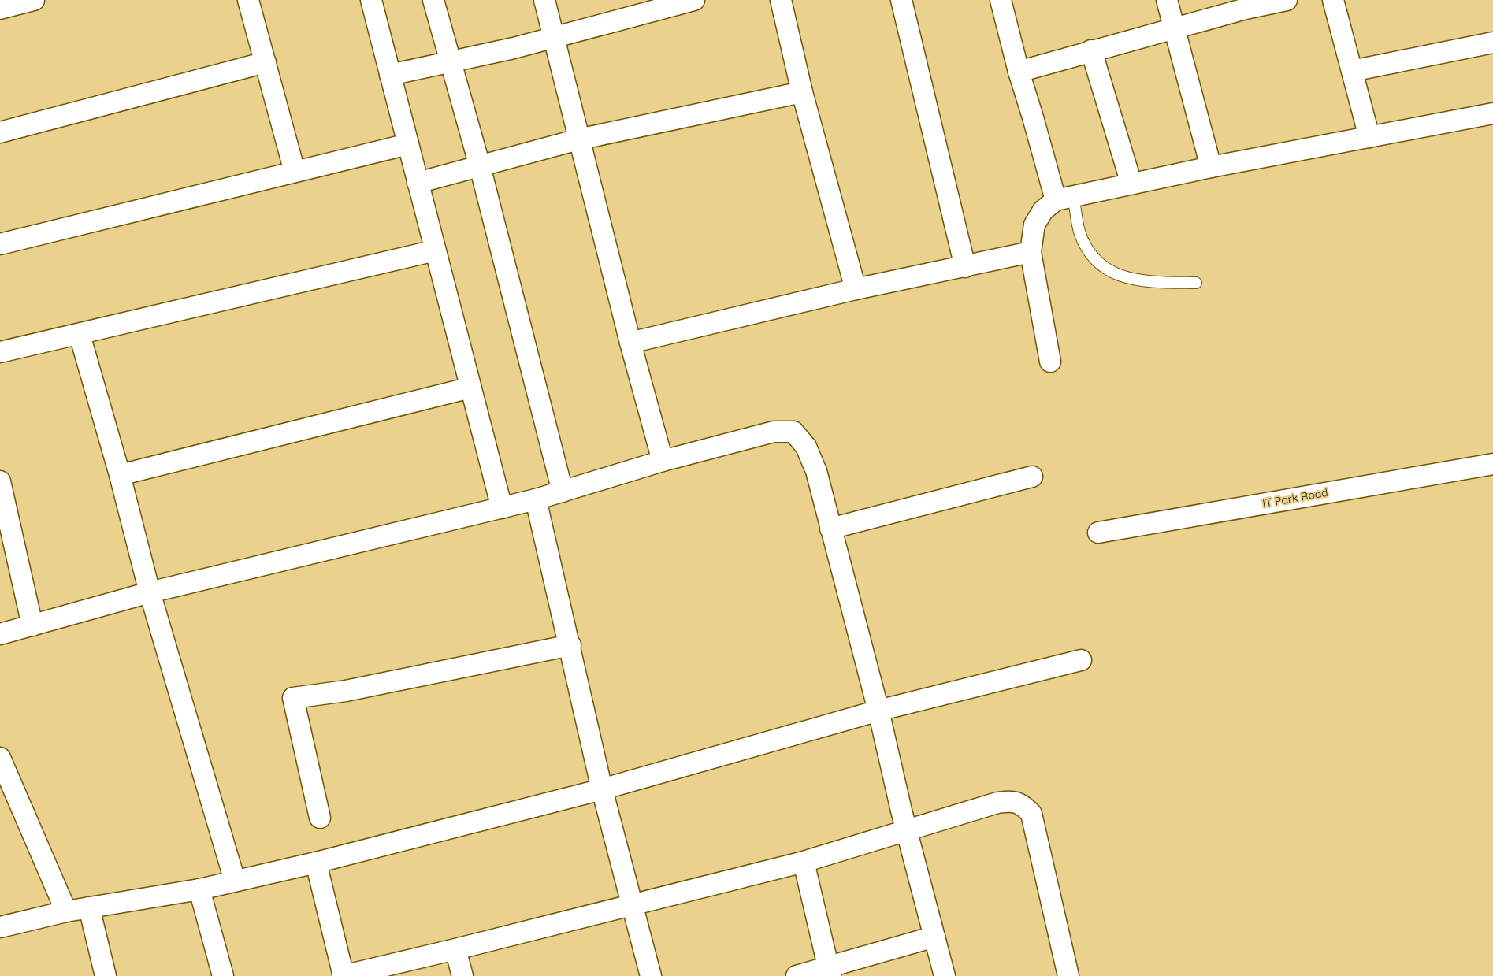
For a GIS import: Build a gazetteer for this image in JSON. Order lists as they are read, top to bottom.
{
  "streets": {
    "street": ["IT Park Road"]
  }
}
